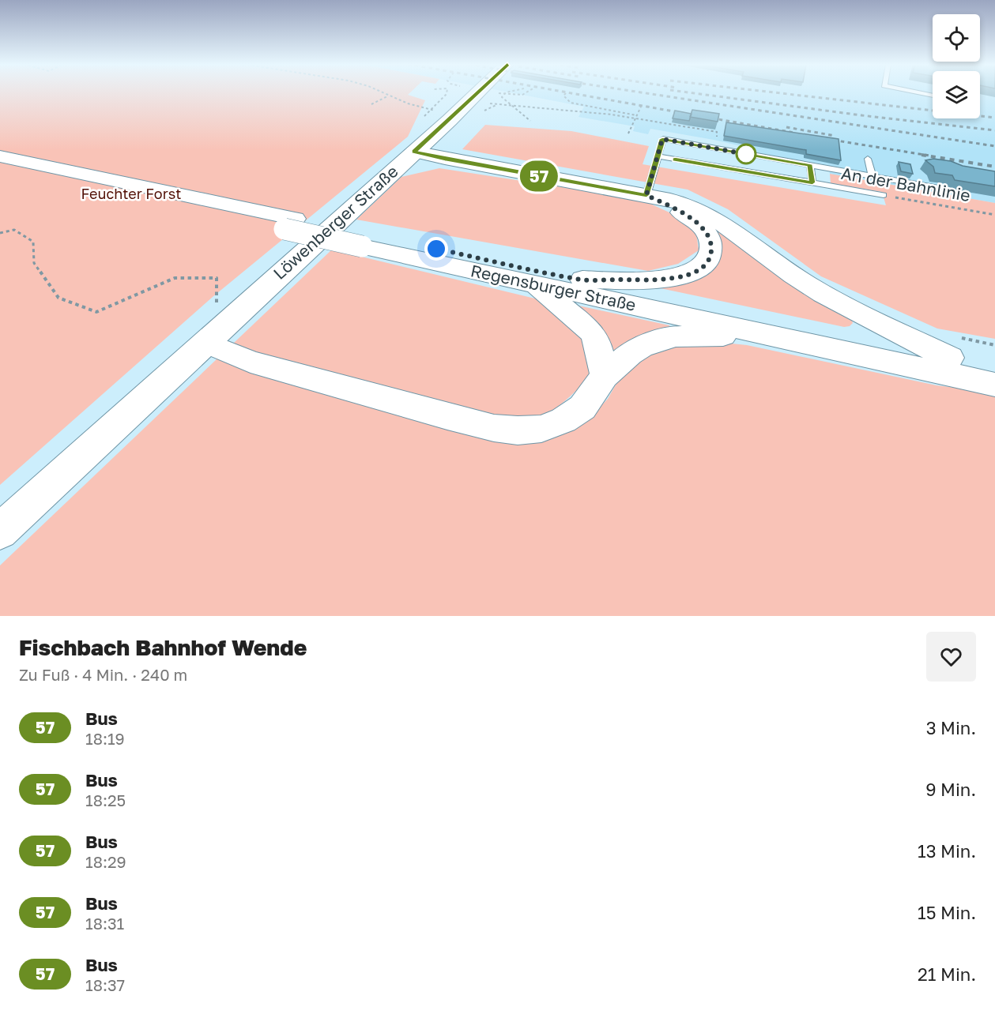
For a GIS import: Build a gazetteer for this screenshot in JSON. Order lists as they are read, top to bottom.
{
  "streets": {
    "main road": ["Löwenberger Straße", "Regensburger Straße"],
    "lane": ["An der Bahnlinie"]
  },
  "parks": ["Feuchter Forst"],
  "lines": ["bus line 57"],
  "page": {
    "on_map": "57",
    "heading": ["Fischbach Bahnhof Wende", "Zu Fuß · 4 Min. · 240 m"],
    "list": [
      {
        "mark": "57",
        "name": "Bus",
        "note": "18:19",
        "value": "3 Min."
      },
      {
        "mark": "57",
        "name": "Bus",
        "note": "18:25",
        "value": "9 Min."
      },
      {
        "mark": "57",
        "name": "Bus",
        "note": "18:29",
        "value": "13 Min."
      },
      {
        "mark": "57",
        "name": "Bus",
        "note": "18:31",
        "value": "15 Min."
      },
      {
        "mark": "57",
        "name": "Bus",
        "note": "18:37",
        "value": "21 Min."
      }
    ]
  }
}
